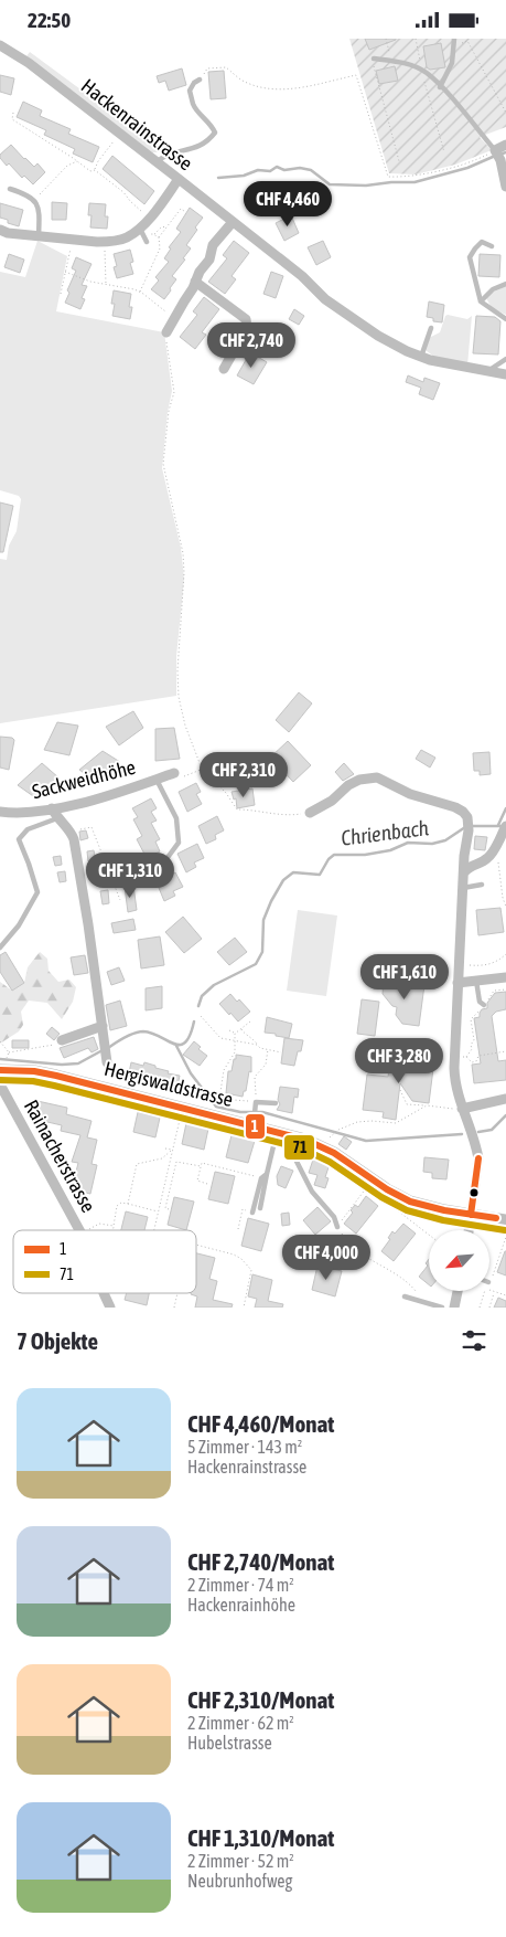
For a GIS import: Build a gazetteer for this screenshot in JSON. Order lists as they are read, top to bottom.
{
  "streets": {
    "street": [
      "Hackenrainstrasse",
      "Sackweidhöhe",
      "Hergiswaldstrasse",
      "Rainacherstrasse"
    ]
  },
  "water": ["Chrienbach"],
  "lines": ["transit line 1", "transit line 71"],
  "legend": ["1", "71"],
  "north": "bottom left",
  "page": {
    "status": "22:50",
    "price": [
      "CHF 4,460",
      "CHF 2,740",
      "CHF 2,310",
      "CHF 1,310",
      "CHF 1,610",
      "CHF 3,280",
      "CHF 4,000"
    ],
    "heading": "7 Objekte",
    "list": [
      {
        "name": "CHF 4,460/Monat",
        "note": "5 Zimmer · 143 m² · Hackenrainstrasse"
      },
      {
        "name": "CHF 2,740/Monat",
        "note": "2 Zimmer · 74 m² · Hackenrainhöhe"
      },
      {
        "name": "CHF 2,310/Monat",
        "note": "2 Zimmer · 62 m² · Hubelstrasse"
      },
      {
        "name": "CHF 1,310/Monat",
        "note": "2 Zimmer · 52 m² · Neubrunhofweg"
      }
    ]
  }
}
